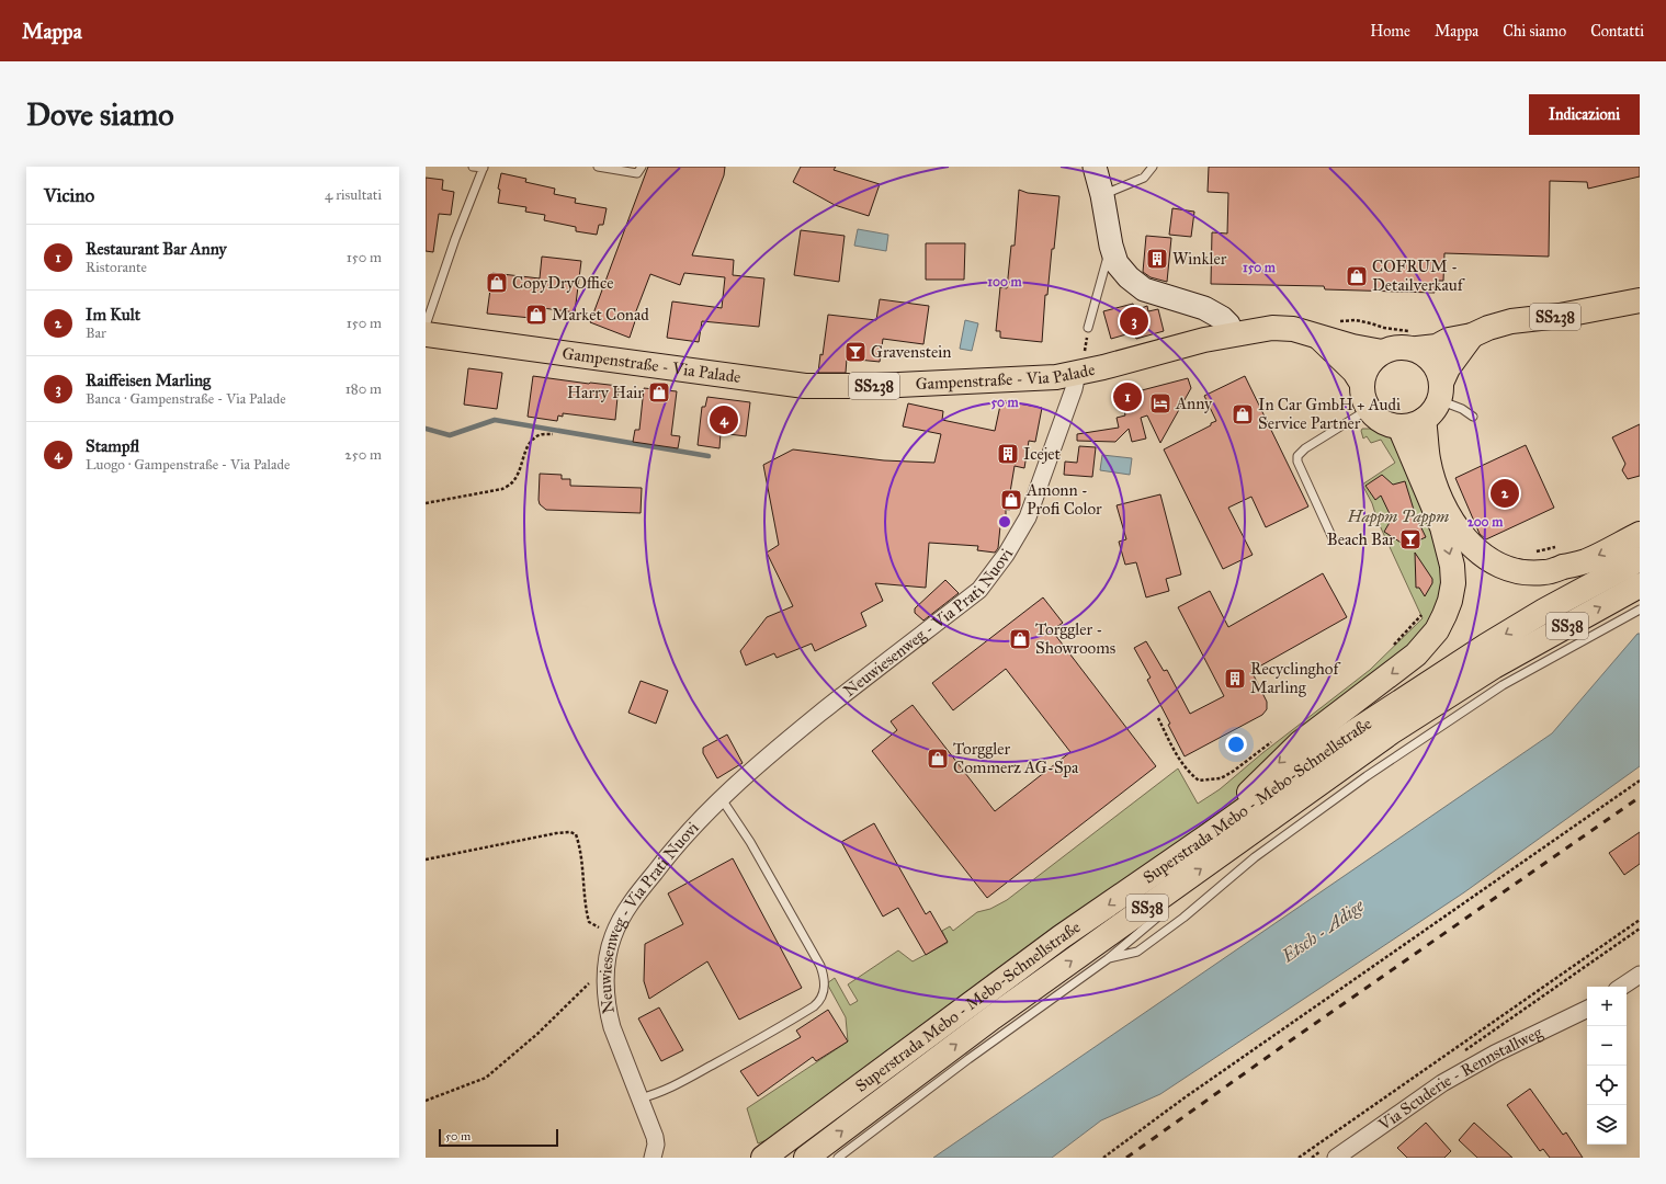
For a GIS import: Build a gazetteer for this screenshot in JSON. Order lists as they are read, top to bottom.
{
  "streets": {
    "main road": [
      "SS238",
      "Gampenstraße - Via Palade",
      "SS38",
      "Superstrada Mebo - Mebo-Schnellstraße"
    ],
    "street": ["Neuwiesenweg - Via Prati Nuovi", "Via Scuderie - Rennstallweg"]
  },
  "crossings": [
    ["SS238", "Gampenstraße - Via Palade"],
    ["Gampenstraße - Via Palade", "Neuwiesenweg - Via Prati Nuovi"]
  ],
  "water": ["Etsch - Adige"],
  "parks": ["Happm Pappm"],
  "places": {
    "building": ["Winkler", "Icejet", "Recyclinghof Marling"],
    "shop": [
      "COFRUM - Detailverkauf",
      "CopyDryOffice",
      "Market Conad",
      "Harry Hair",
      "In Car GmbH + Audi Service Partner",
      "Amonn - Profi Color",
      "Torggler - Showrooms",
      "Torggler Commerz AG-Spa"
    ],
    "bar": ["Gravenstein", "Beach Bar"],
    "hotel": ["Anny"]
  },
  "scale_bar": "50 m",
  "page": {
    "header": "Mappa",
    "nav": [
      "Home",
      "Mappa",
      "Chi siamo",
      "Contatti"
    ],
    "buttons": "Indicazioni",
    "title": "Dove siamo",
    "heading": ["Vicino", "4 risultati"],
    "list": [
      {
        "mark": "1",
        "name": "Restaurant Bar Anny",
        "note": "Ristorante",
        "value": "150 m"
      },
      {
        "mark": "2",
        "name": "Im Kult",
        "note": "Bar",
        "value": "150 m"
      },
      {
        "mark": "3",
        "name": "Raiffeisen Marling",
        "note": "Banca · Gampenstraße - Via Palade",
        "value": "180 m"
      },
      {
        "mark": "4",
        "name": "Stampfl",
        "note": "Luogo · Gampenstraße - Via Palade",
        "value": "250 m"
      }
    ],
    "pins": [
      "3",
      "1",
      "4",
      "2"
    ],
    "map_buttons": ["+", "−"],
    "scale": "50 m"
  },
  "rings": [
    "150 m",
    "100 m",
    "50 m",
    "200 m"
  ]
}
